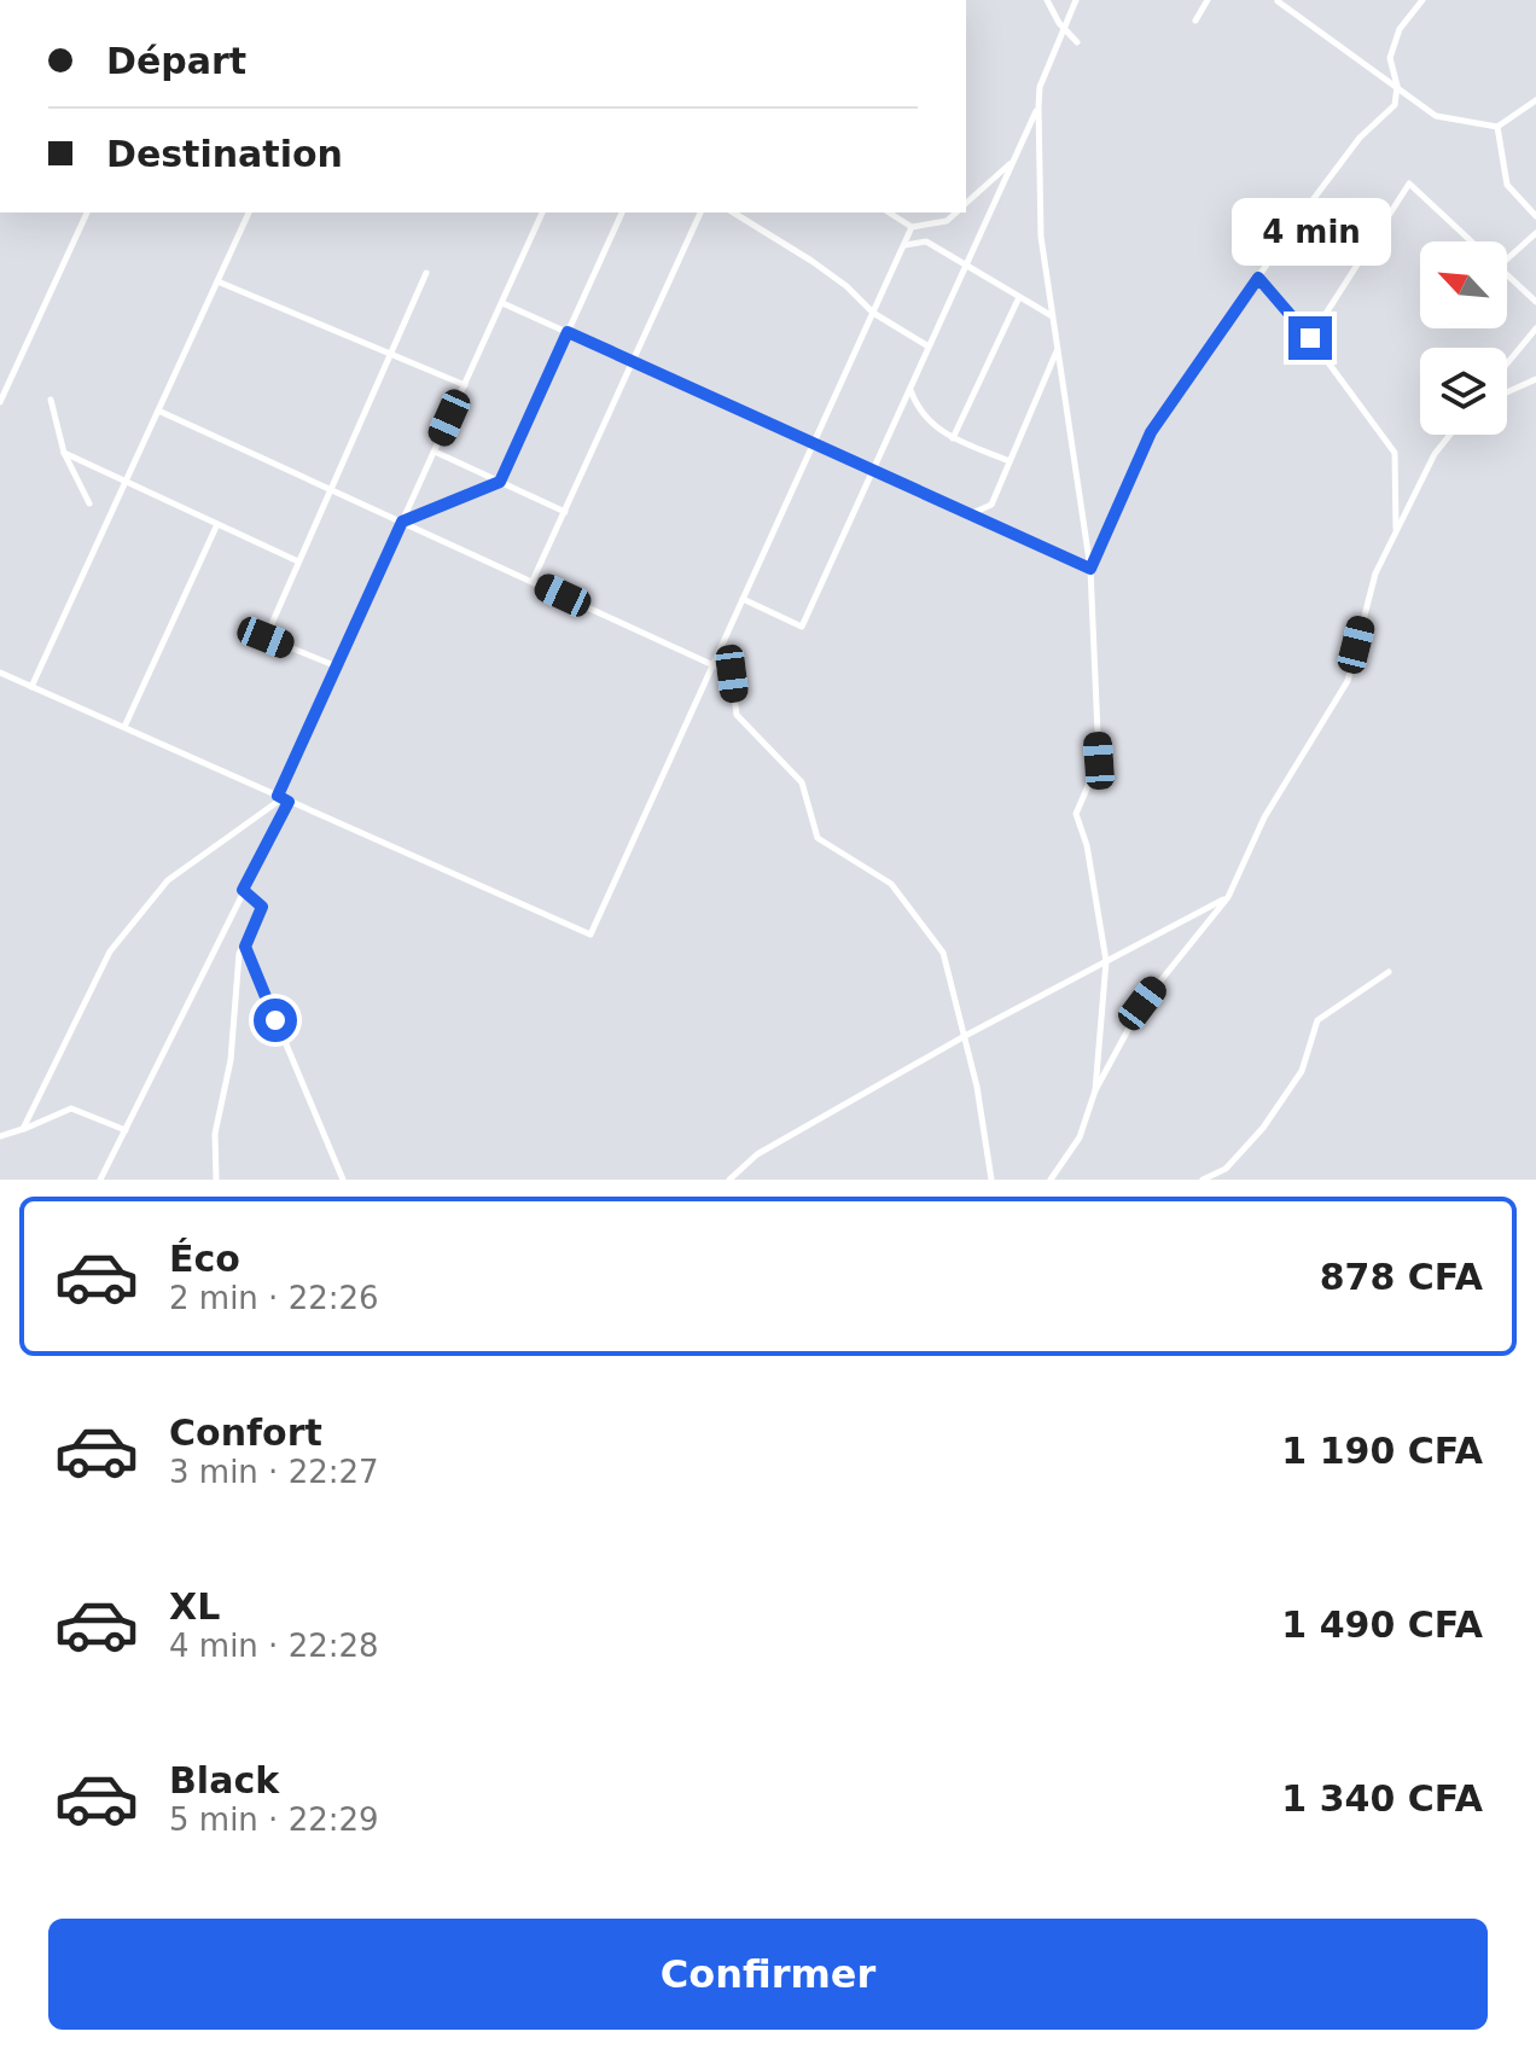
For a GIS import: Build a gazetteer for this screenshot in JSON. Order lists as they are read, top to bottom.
{
  "north": "top left",
  "page": {
    "banner": ["Départ", "Destination"],
    "bubble": "4 min",
    "list": [
      {
        "name": "Éco",
        "note": "2 min · 22:26",
        "value": "878 CFA"
      },
      {
        "name": "Confort",
        "note": "3 min · 22:27",
        "value": "1 190 CFA"
      },
      {
        "name": "XL",
        "note": "4 min · 22:28",
        "value": "1 490 CFA"
      },
      {
        "name": "Black",
        "note": "5 min · 22:29",
        "value": "1 340 CFA"
      }
    ],
    "buttons": "Confirmer"
  }
}
